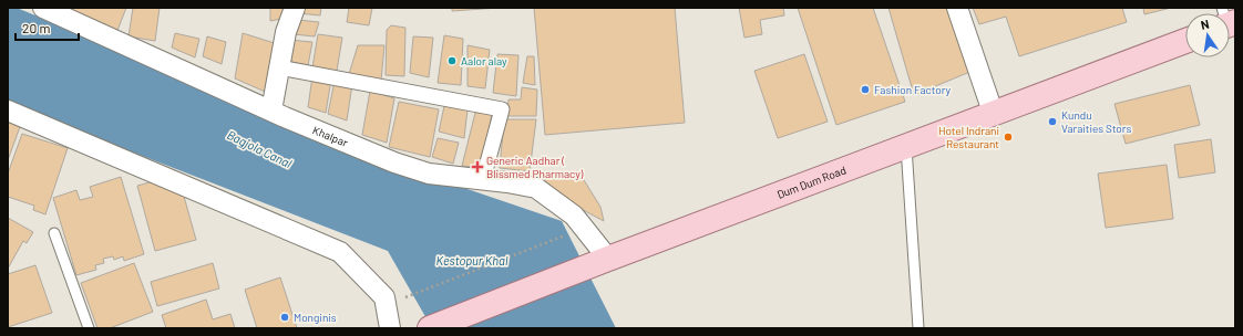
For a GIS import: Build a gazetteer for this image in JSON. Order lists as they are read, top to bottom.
{
  "streets": {
    "main road": ["Dum Dum Road"],
    "street": ["Khalpar"]
  },
  "crossings": [
    ["Khalpar", "Dum Dum Road"]
  ],
  "water": ["Bagjola Canal", "Kestopur Khal"],
  "places": {
    "other": [
      "Aalor alay",
      "Fashion Factory",
      "Kundu Varaities Stors",
      "Hotel Indrani Restaurant",
      "Monginis"
    ],
    "health": ["Generic Aadhar ( Blissmed Pharmacy)"]
  },
  "scale_bar": "20 m",
  "north": "top"
}
